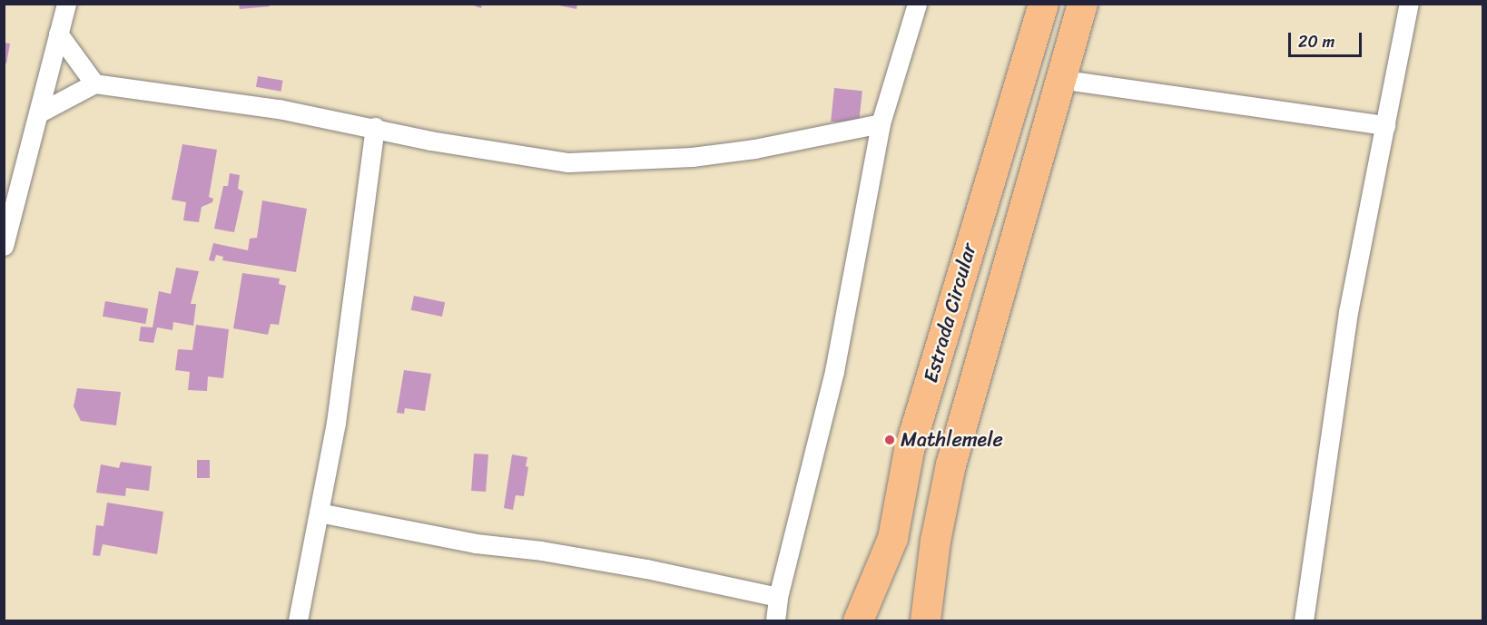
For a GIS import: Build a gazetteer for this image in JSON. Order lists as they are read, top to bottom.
{
  "streets": {
    "main road": ["Estrada Circular"]
  },
  "places": ["Mathlemele"],
  "scale_bar": "20 m"
}
